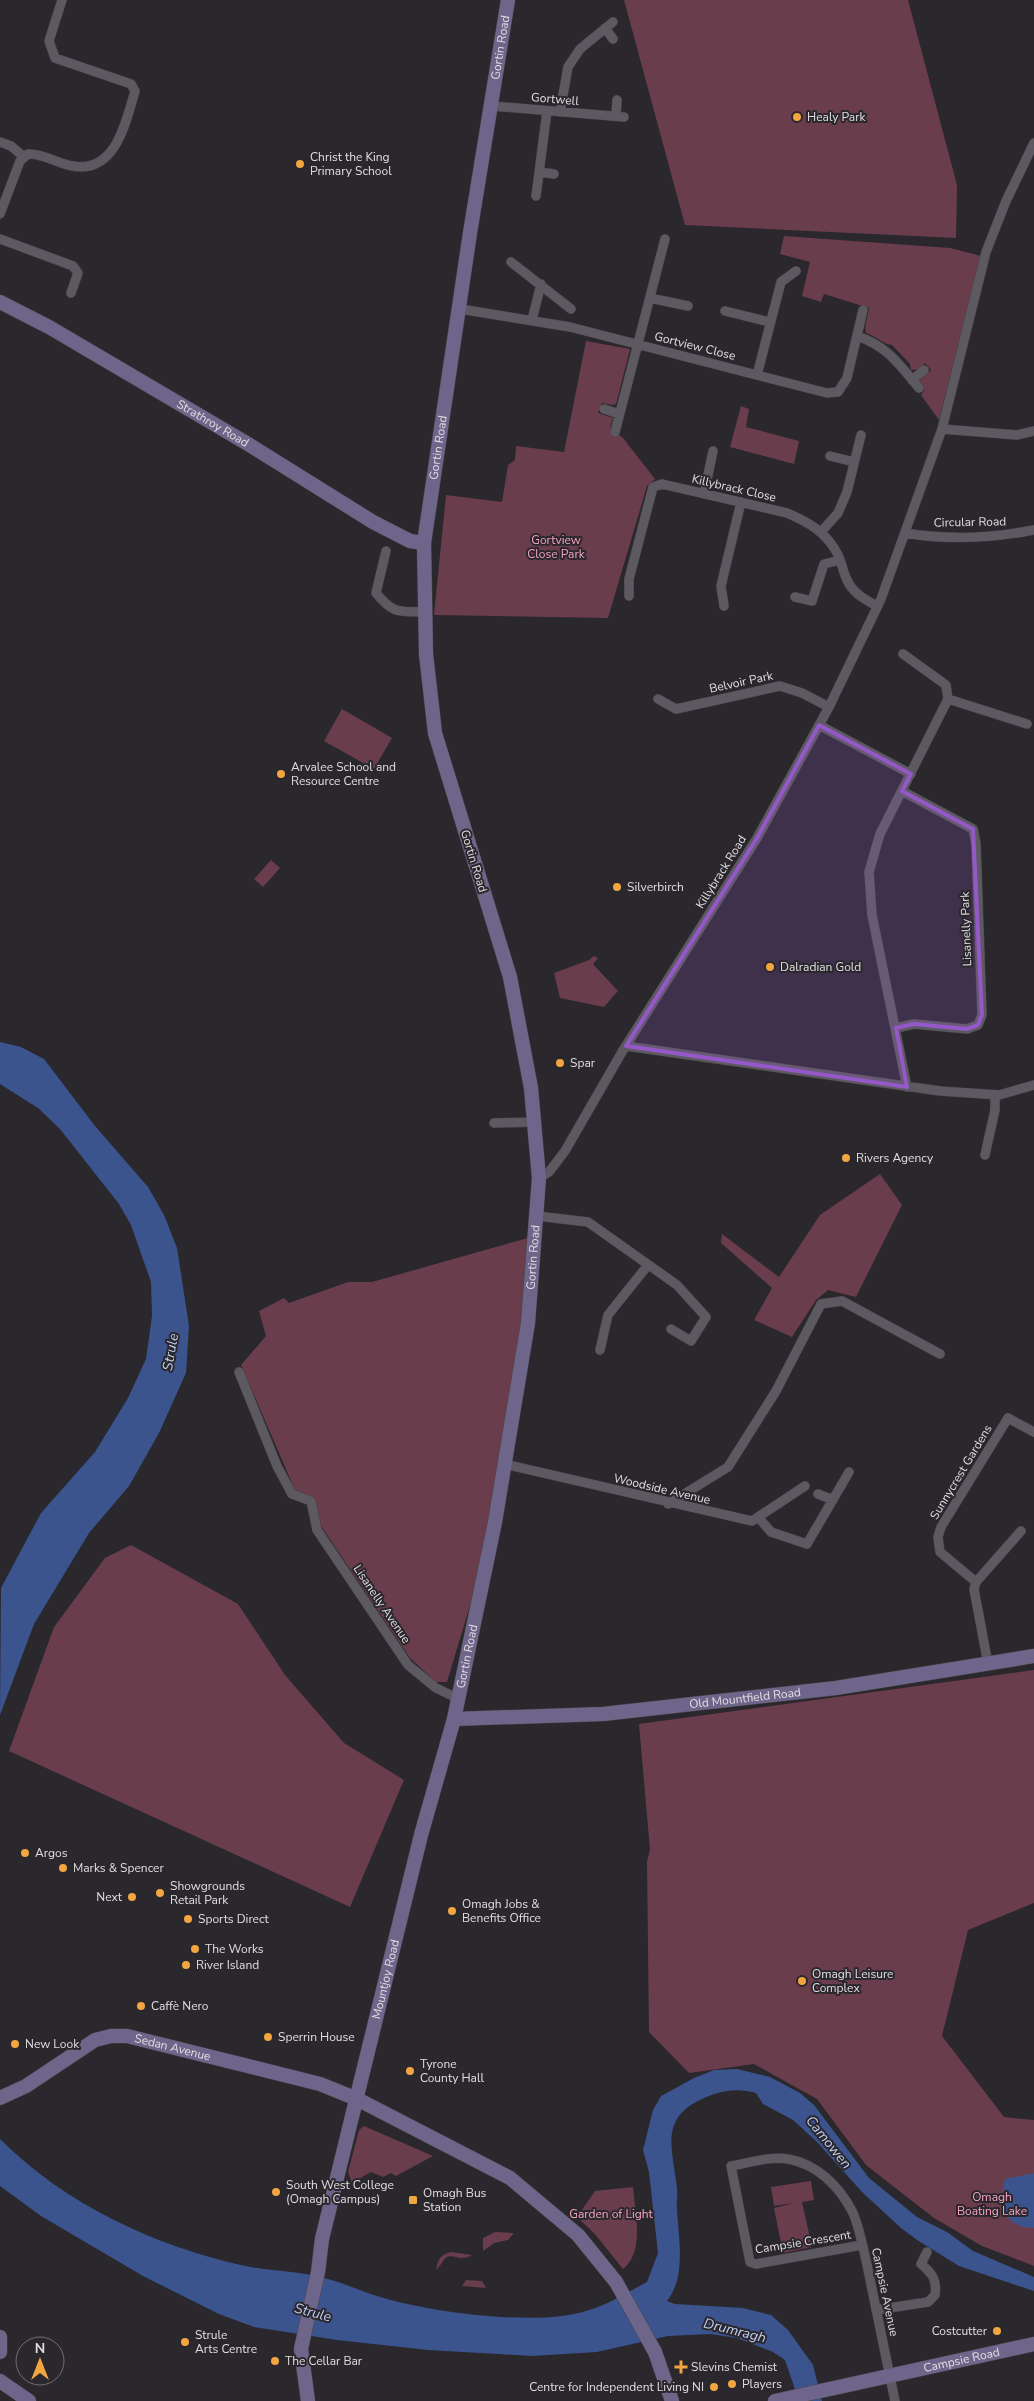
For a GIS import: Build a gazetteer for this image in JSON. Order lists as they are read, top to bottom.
{
  "streets": {
    "main road": [
      "Gortin Road",
      "Strathroy Road",
      "Old Mountfield Road",
      "Mountjoy Road",
      "Sedan Avenue",
      "Campsie Road"
    ],
    "street": [
      "Gortwell",
      "Gortview Close",
      "Killybrack Close",
      "Circular Road",
      "Belvoir Park",
      "Killybrack Road",
      "Lisanelly Park",
      "Sunnycrest Gardens",
      "Woodside Avenue",
      "Lisanelly Avenue",
      "Campsie Crescent",
      "Campsie Avenue"
    ]
  },
  "crossings": [
    ["Gortin Road", "Gortwell"],
    ["Gortin Road", "Gortview Close"],
    ["Gortin Road", "Strathroy Road"],
    ["Gortin Road", "Killybrack Road"],
    ["Gortin Road", "Woodside Avenue"],
    ["Gortin Road", "Lisanelly Avenue"],
    ["Gortin Road", "Old Mountfield Road"],
    ["Gortin Road", "Mountjoy Road"],
    ["Killybrack Close", "Killybrack Road"],
    ["Circular Road", "Killybrack Road"],
    ["Belvoir Park", "Killybrack Road"],
    ["Old Mountfield Road", "Mountjoy Road"],
    ["Mountjoy Road", "Sedan Avenue"],
    ["Campsie Crescent", "Campsie Avenue"],
    ["Campsie Avenue", "Campsie Road"]
  ],
  "water": ["Strule", "Camowen", "Drumragh"],
  "parks": ["Gortview Close Park", "Omagh Boating Lake", "Garden of Light"],
  "places": {
    "other": [
      "Healy Park",
      "Christ the King Primary School",
      "Arvalee School and Resource Centre",
      "Silverbirch",
      "Dalradian Gold",
      "Spar",
      "Rivers Agency",
      "Argos",
      "Marks & Spencer",
      "Showgrounds Retail Park",
      "Next",
      "Omagh Jobs & Benefits Office",
      "Sports Direct",
      "The Works",
      "River Island",
      "Omagh Leisure Complex",
      "Caffè Nero",
      "Sperrin House",
      "New Look",
      "Tyrone County Hall",
      "South West College (Omagh Campus)",
      "Costcutter",
      "Strule Arts Centre",
      "The Cellar Bar",
      "Players",
      "Centre for Independent Living NI"
    ],
    "transit": ["Omagh Bus Station"],
    "health": ["Slevins Chemist"]
  },
  "north": "top"
}
